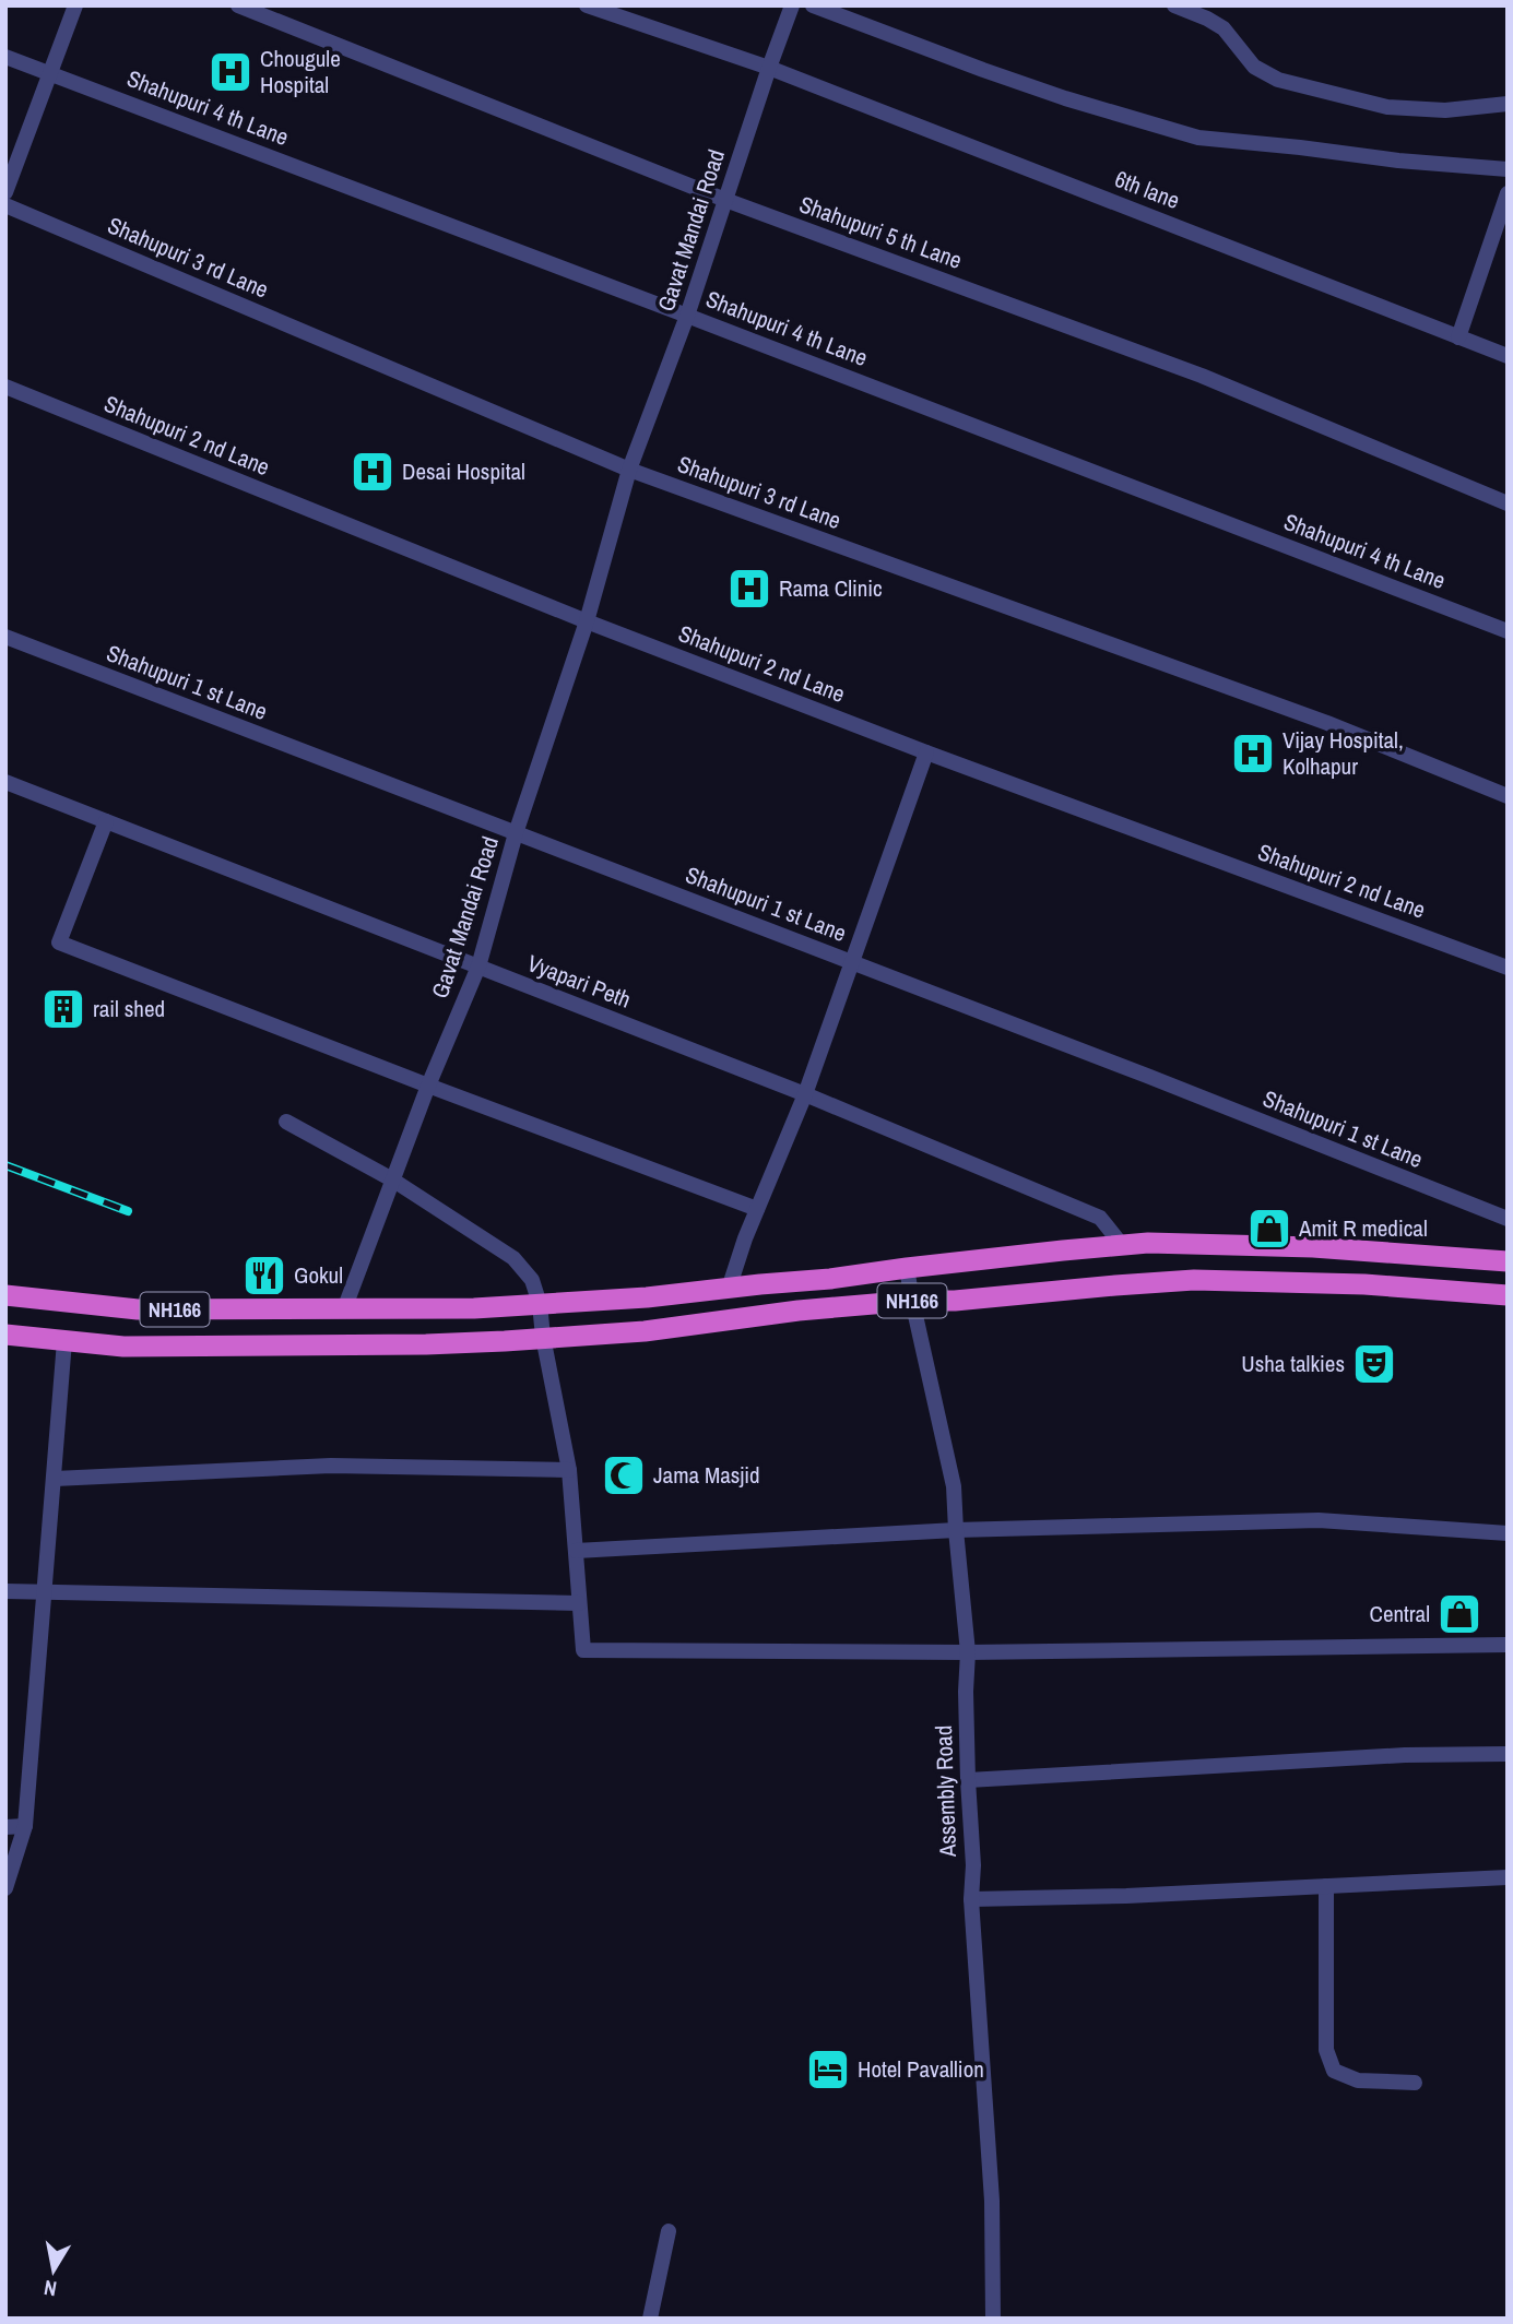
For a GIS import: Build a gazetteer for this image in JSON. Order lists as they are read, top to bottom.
{
  "streets": {
    "highway": ["NH166"],
    "street": [
      "Shahupuri 4 th Lane",
      "6th lane",
      "Gavat Mandai Road",
      "Shahupuri 5 th Lane",
      "Shahupuri 3 rd Lane",
      "Shahupuri 2 nd Lane",
      "Shahupuri 1 st Lane",
      "Vyapari Peth",
      "Assembly Road"
    ]
  },
  "crossings": [
    ["Shahupuri 4 th Lane", "Gavat Mandai Road"],
    ["6th lane", "Gavat Mandai Road"],
    ["Gavat Mandai Road", "Shahupuri 5 th Lane"],
    ["Gavat Mandai Road", "Shahupuri 3 rd Lane"],
    ["Gavat Mandai Road", "Shahupuri 2 nd Lane"],
    ["Gavat Mandai Road", "Shahupuri 1 st Lane"],
    ["Gavat Mandai Road", "Vyapari Peth"],
    ["Gavat Mandai Road", "NH166"],
    ["Vyapari Peth", "NH166"],
    ["NH166", "Assembly Road"]
  ],
  "places": {
    "hospital": [
      "Chougule Hospital",
      "Desai Hospital",
      "Rama Clinic",
      "Vijay Hospital, Kolhapur"
    ],
    "building": ["rail shed"],
    "shop": ["Amit R medical", "Central"],
    "restaurant": ["Gokul"],
    "theatre": ["Usha talkies"],
    "mosque": ["Jama Masjid"],
    "hotel": ["Hotel Pavallion"]
  },
  "north": "bottom"
}
